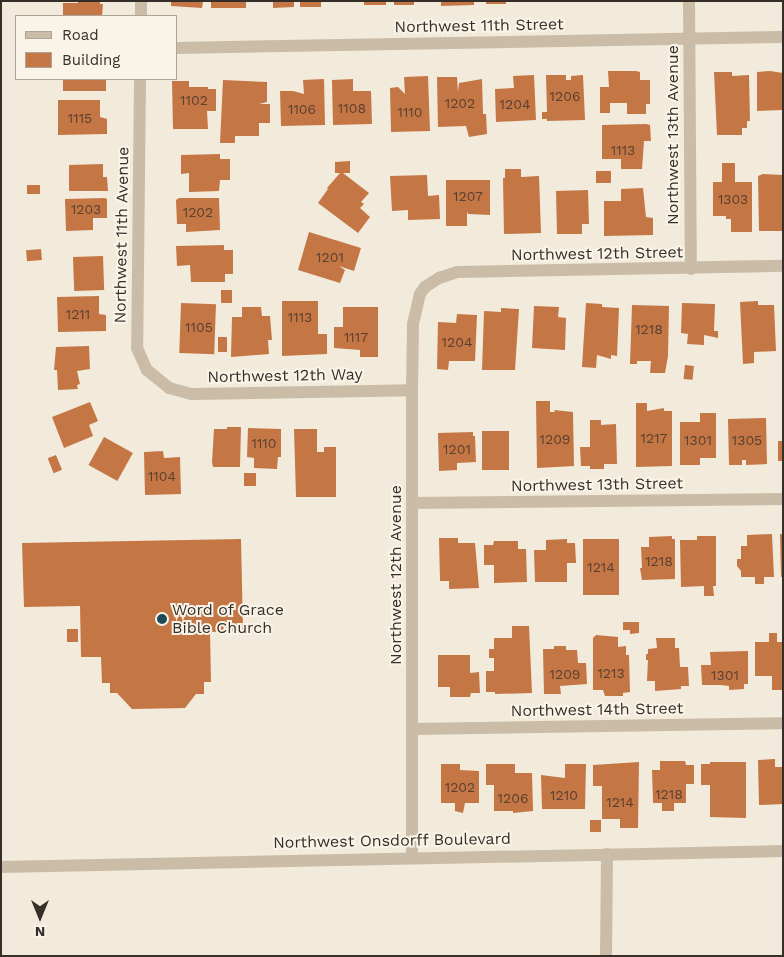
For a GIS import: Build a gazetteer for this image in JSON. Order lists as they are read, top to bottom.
{
  "streets": {
    "street": [
      "Northwest 11th Street",
      "Northwest 13th Avenue",
      "Northwest 11th Avenue",
      "Northwest 12th Street",
      "Northwest 12th Way",
      "Northwest 13th Street",
      "Northwest 12th Avenue",
      "Northwest 14th Street",
      "Northwest Onsdorff Boulevard"
    ]
  },
  "crossings": [
    ["Northwest 11th Street", "Northwest 13th Avenue"],
    ["Northwest 13th Avenue", "Northwest 12th Street"],
    ["Northwest 11th Avenue", "Northwest 12th Way"],
    ["Northwest 12th Street", "Northwest 12th Avenue"],
    ["Northwest 12th Way", "Northwest 12th Avenue"],
    ["Northwest 13th Street", "Northwest 12th Avenue"],
    ["Northwest 12th Avenue", "Northwest 14th Street"],
    ["Northwest 12th Avenue", "Northwest Onsdorff Boulevard"]
  ],
  "places": ["Word of Grace Bible Church"],
  "house_numbers": [
    "1206",
    "1102",
    "1202",
    "1204",
    "1108",
    "1106",
    "1110",
    "1115",
    "1113",
    "1207",
    "1303",
    "1203",
    "1202",
    "1201",
    "1211",
    "1113",
    "1105",
    "1218",
    "1117",
    "1204",
    "1217",
    "1209",
    "1301",
    "1305",
    "1110",
    "1201",
    "1104",
    "1218",
    "1214",
    "1213",
    "1209",
    "1301",
    "1202",
    "1218",
    "1210",
    "1206",
    "1214"
  ],
  "legend": ["Road", "Building"],
  "north": "bottom"
}
